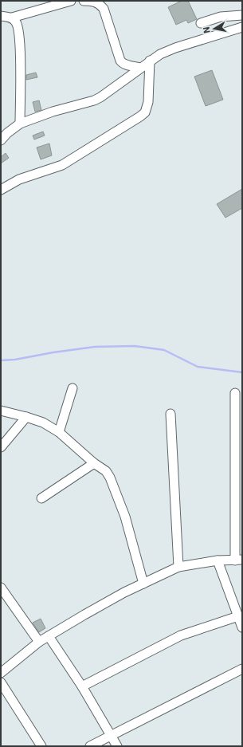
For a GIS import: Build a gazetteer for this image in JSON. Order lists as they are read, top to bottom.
{
  "north": "left"
}
